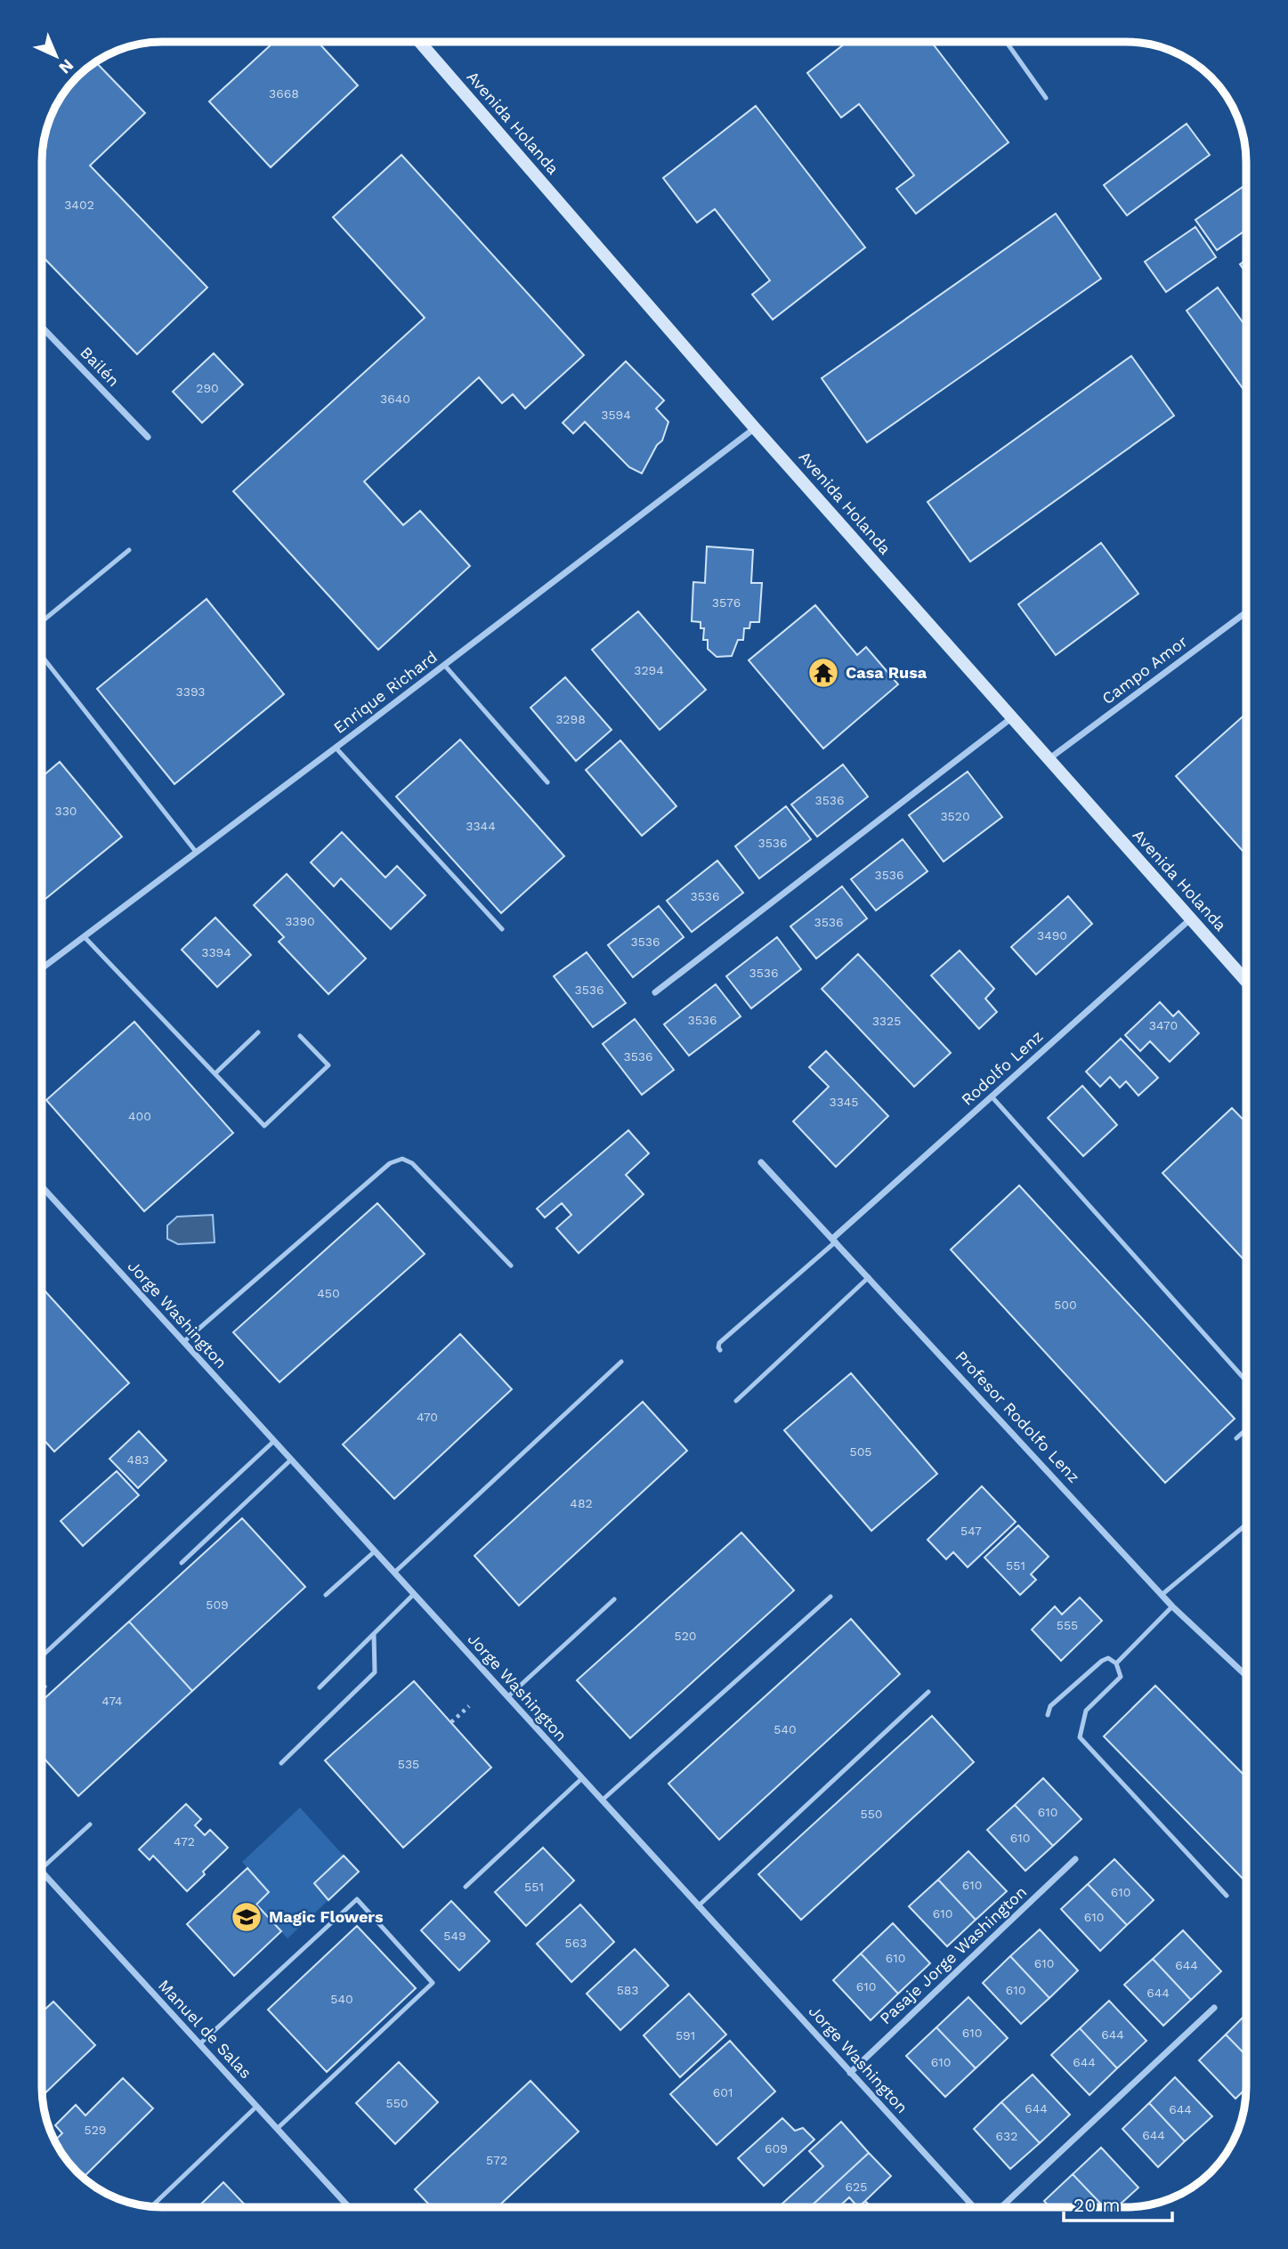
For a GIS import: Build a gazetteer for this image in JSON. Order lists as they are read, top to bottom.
{
  "streets": {
    "street": [
      "Avenida Holanda",
      "Bailén",
      "Campo Amor",
      "Enrique Richard",
      "Rodolfo Lenz",
      "Jorge Washington",
      "Profesor Rodolfo Lenz",
      "Pasaje Jorge Washington",
      "Manuel de Salas"
    ]
  },
  "crossings": [
    ["Avenida Holanda", "Campo Amor"],
    ["Avenida Holanda", "Enrique Richard"],
    ["Avenida Holanda", "Rodolfo Lenz"],
    ["Rodolfo Lenz", "Profesor Rodolfo Lenz"],
    ["Jorge Washington", "Pasaje Jorge Washington"]
  ],
  "places": {
    "temple": ["Casa Rusa"],
    "school or university": ["Magic Flowers"]
  },
  "house_numbers": [
    "3668",
    "3402",
    "290",
    "3640",
    "3594",
    "3576",
    "3294",
    "3393",
    "3298",
    "3536",
    "330",
    "3520",
    "3344",
    "3536",
    "3536",
    "3536",
    "3390",
    "3536",
    "3490",
    "3536",
    "3394",
    "3536",
    "3536",
    "3536",
    "3325",
    "3470",
    "3536",
    "3345",
    "400",
    "450",
    "500",
    "470",
    "505",
    "483",
    "482",
    "547",
    "551",
    "509",
    "555",
    "520",
    "474",
    "540",
    "535",
    "610",
    "550",
    "610",
    "472",
    "610",
    "551",
    "610",
    "610",
    "610",
    "549",
    "563",
    "610",
    "610",
    "644",
    "610",
    "583",
    "610",
    "644",
    "540",
    "610",
    "644",
    "591",
    "610",
    "644",
    "601",
    "550",
    "644",
    "644",
    "529",
    "644",
    "632",
    "609",
    "572",
    "625"
  ],
  "scale_bar": "20 m",
  "north": "bottom right"
}
